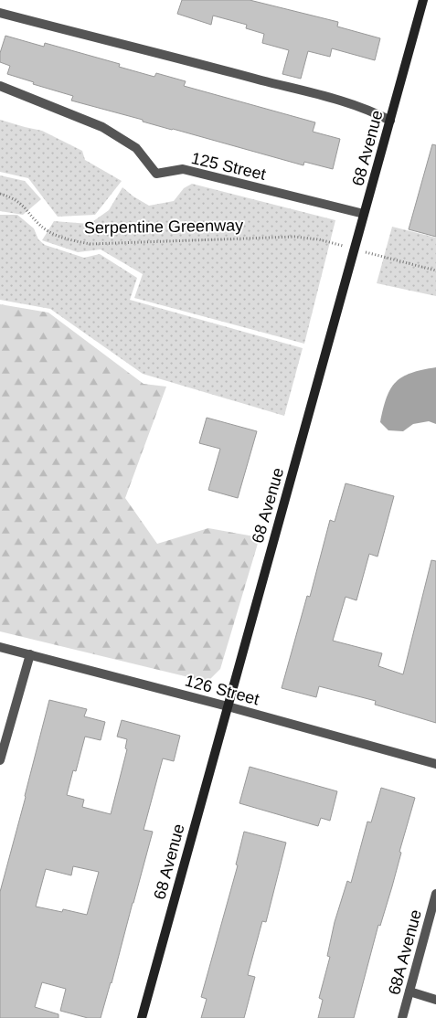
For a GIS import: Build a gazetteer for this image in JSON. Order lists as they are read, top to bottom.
{
  "streets": {
    "street": [
      "68 Avenue",
      "125 Street",
      "126 Street",
      "68A Avenue"
    ],
    "path": ["Serpentine Greenway"]
  },
  "crossings": [
    ["68 Avenue", "125 Street"],
    ["68 Avenue", "126 Street"]
  ]
}
